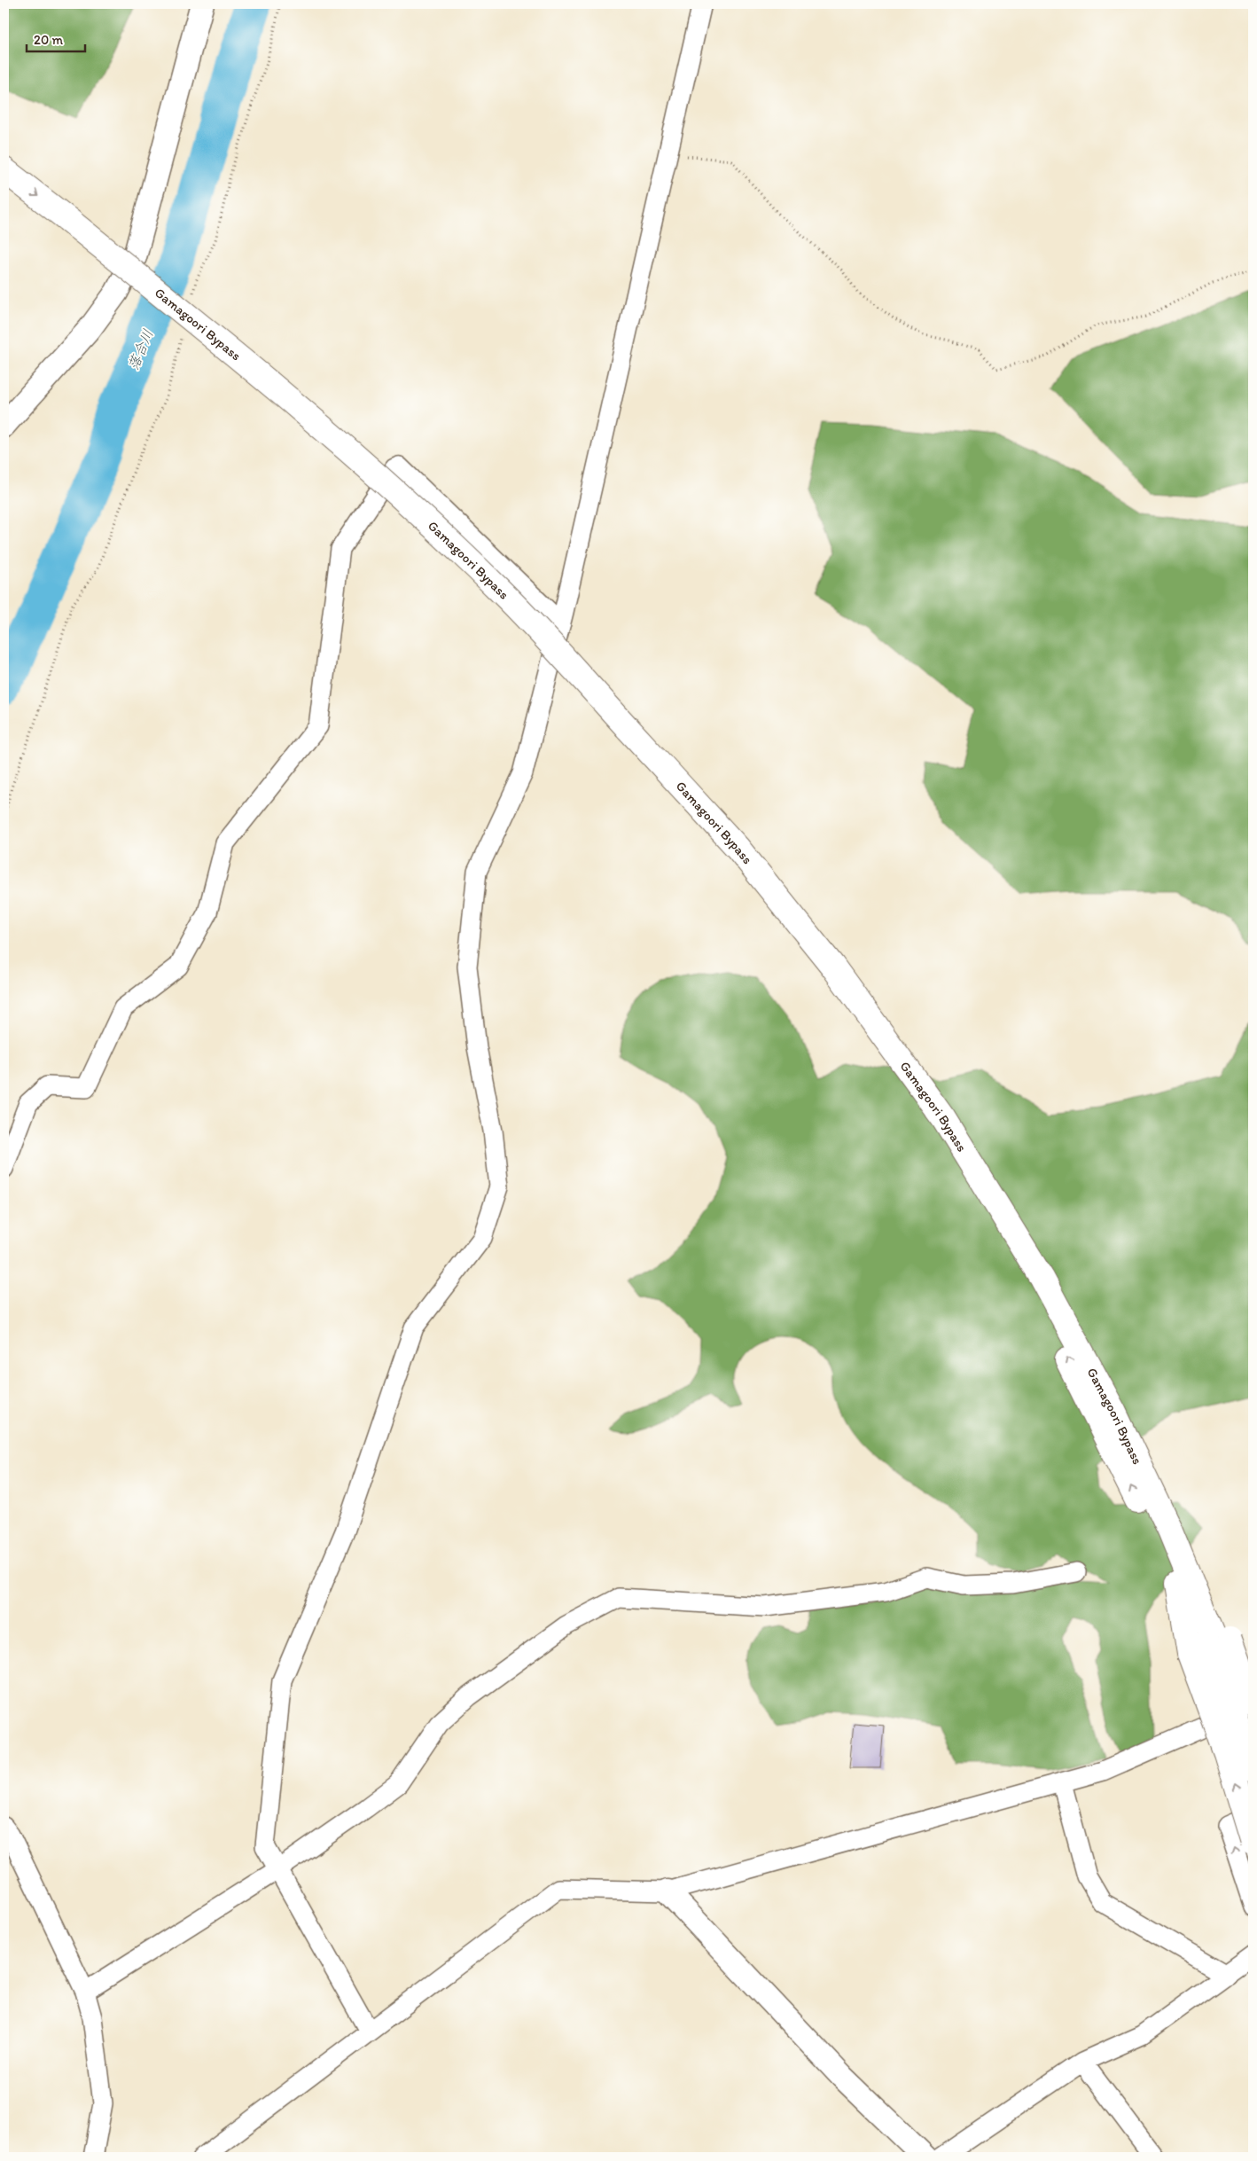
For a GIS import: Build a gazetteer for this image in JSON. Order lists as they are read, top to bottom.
{
  "streets": {
    "highway": ["Gamagoori Bypass"]
  },
  "water": ["落合川"],
  "scale_bar": "20 m"
}
